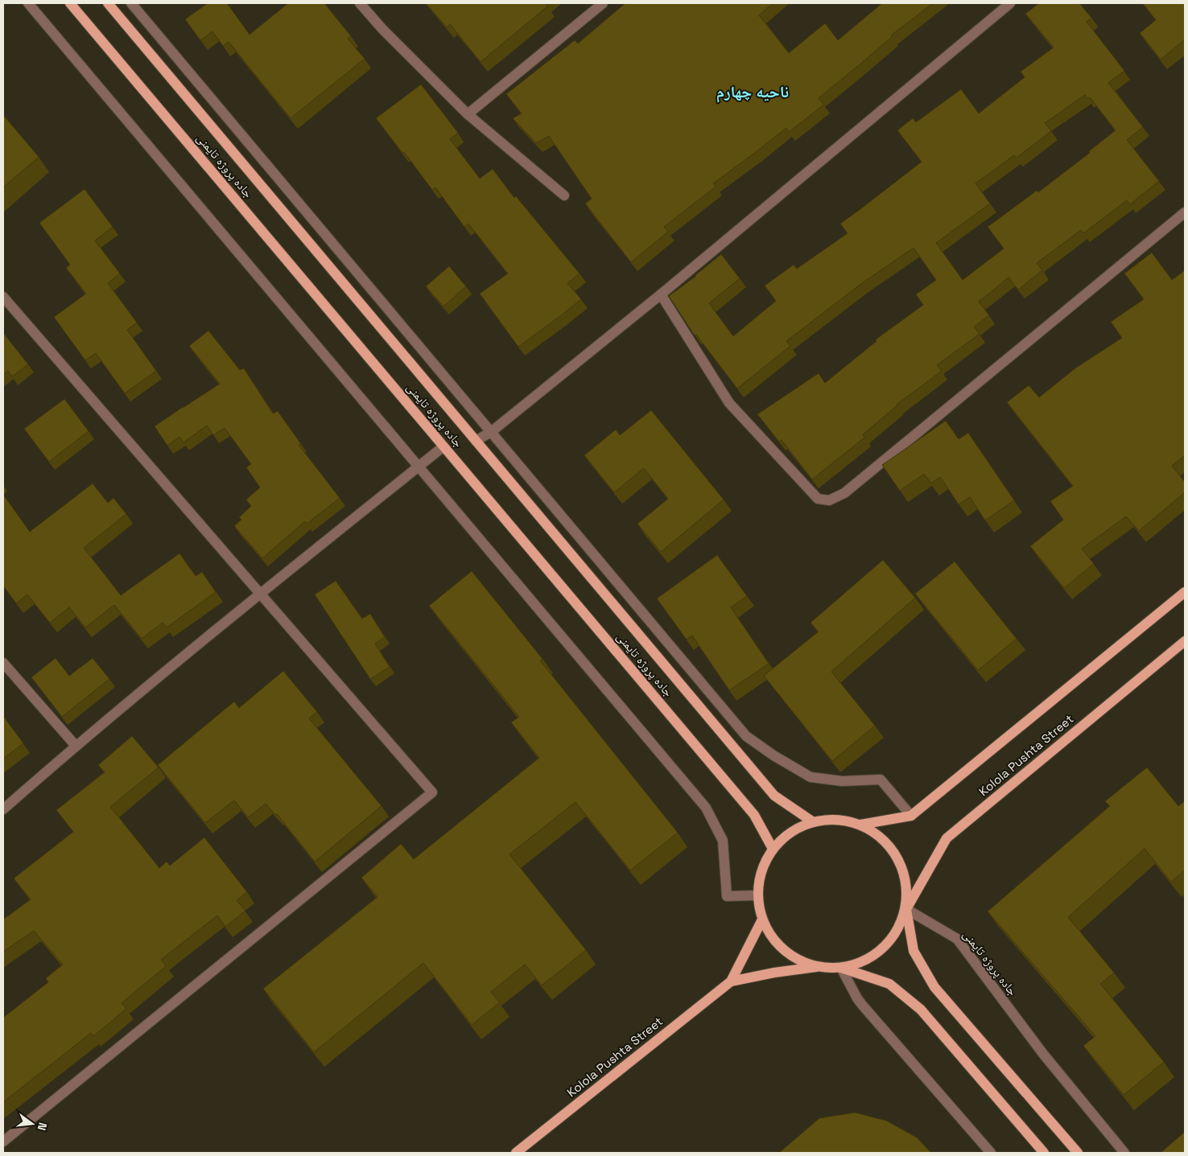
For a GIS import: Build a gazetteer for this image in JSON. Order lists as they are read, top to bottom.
{
  "streets": {
    "main road": ["جاده پروژه تایمنی", "Kolola Pushta Street"]
  },
  "crossings": [
    ["جاده پروژه تایمنی", "Kolola Pushta Street"]
  ],
  "districts": ["ناحیه چهارم"],
  "north": "right"
}
